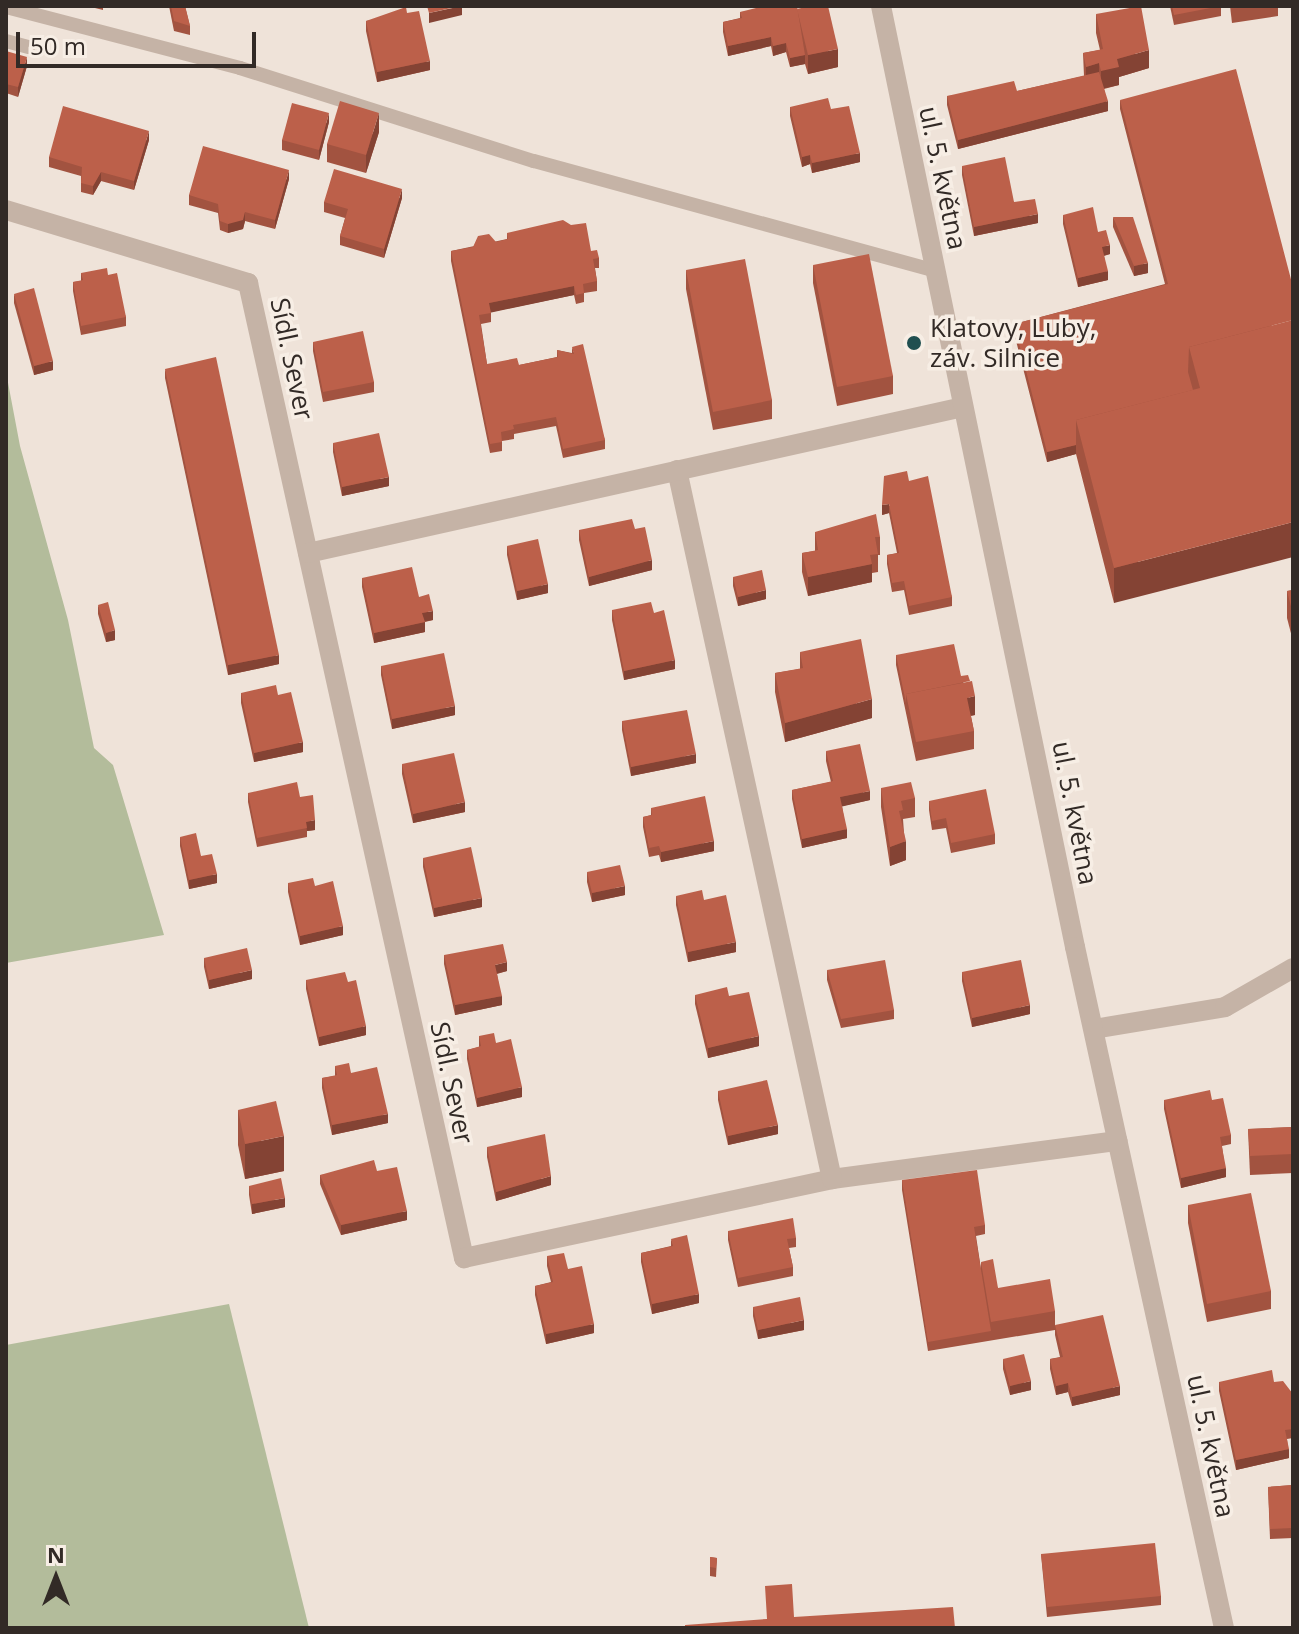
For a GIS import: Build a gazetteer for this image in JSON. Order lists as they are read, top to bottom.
{
  "streets": {
    "street": ["ul. 5. května", "Sídl. Sever"]
  },
  "crossings": [
    ["ul. 5. května", "Sídl. Sever"]
  ],
  "places": ["Klatovy, Luby, záv. Silnice"],
  "scale_bar": "50 m",
  "north": "top"
}
